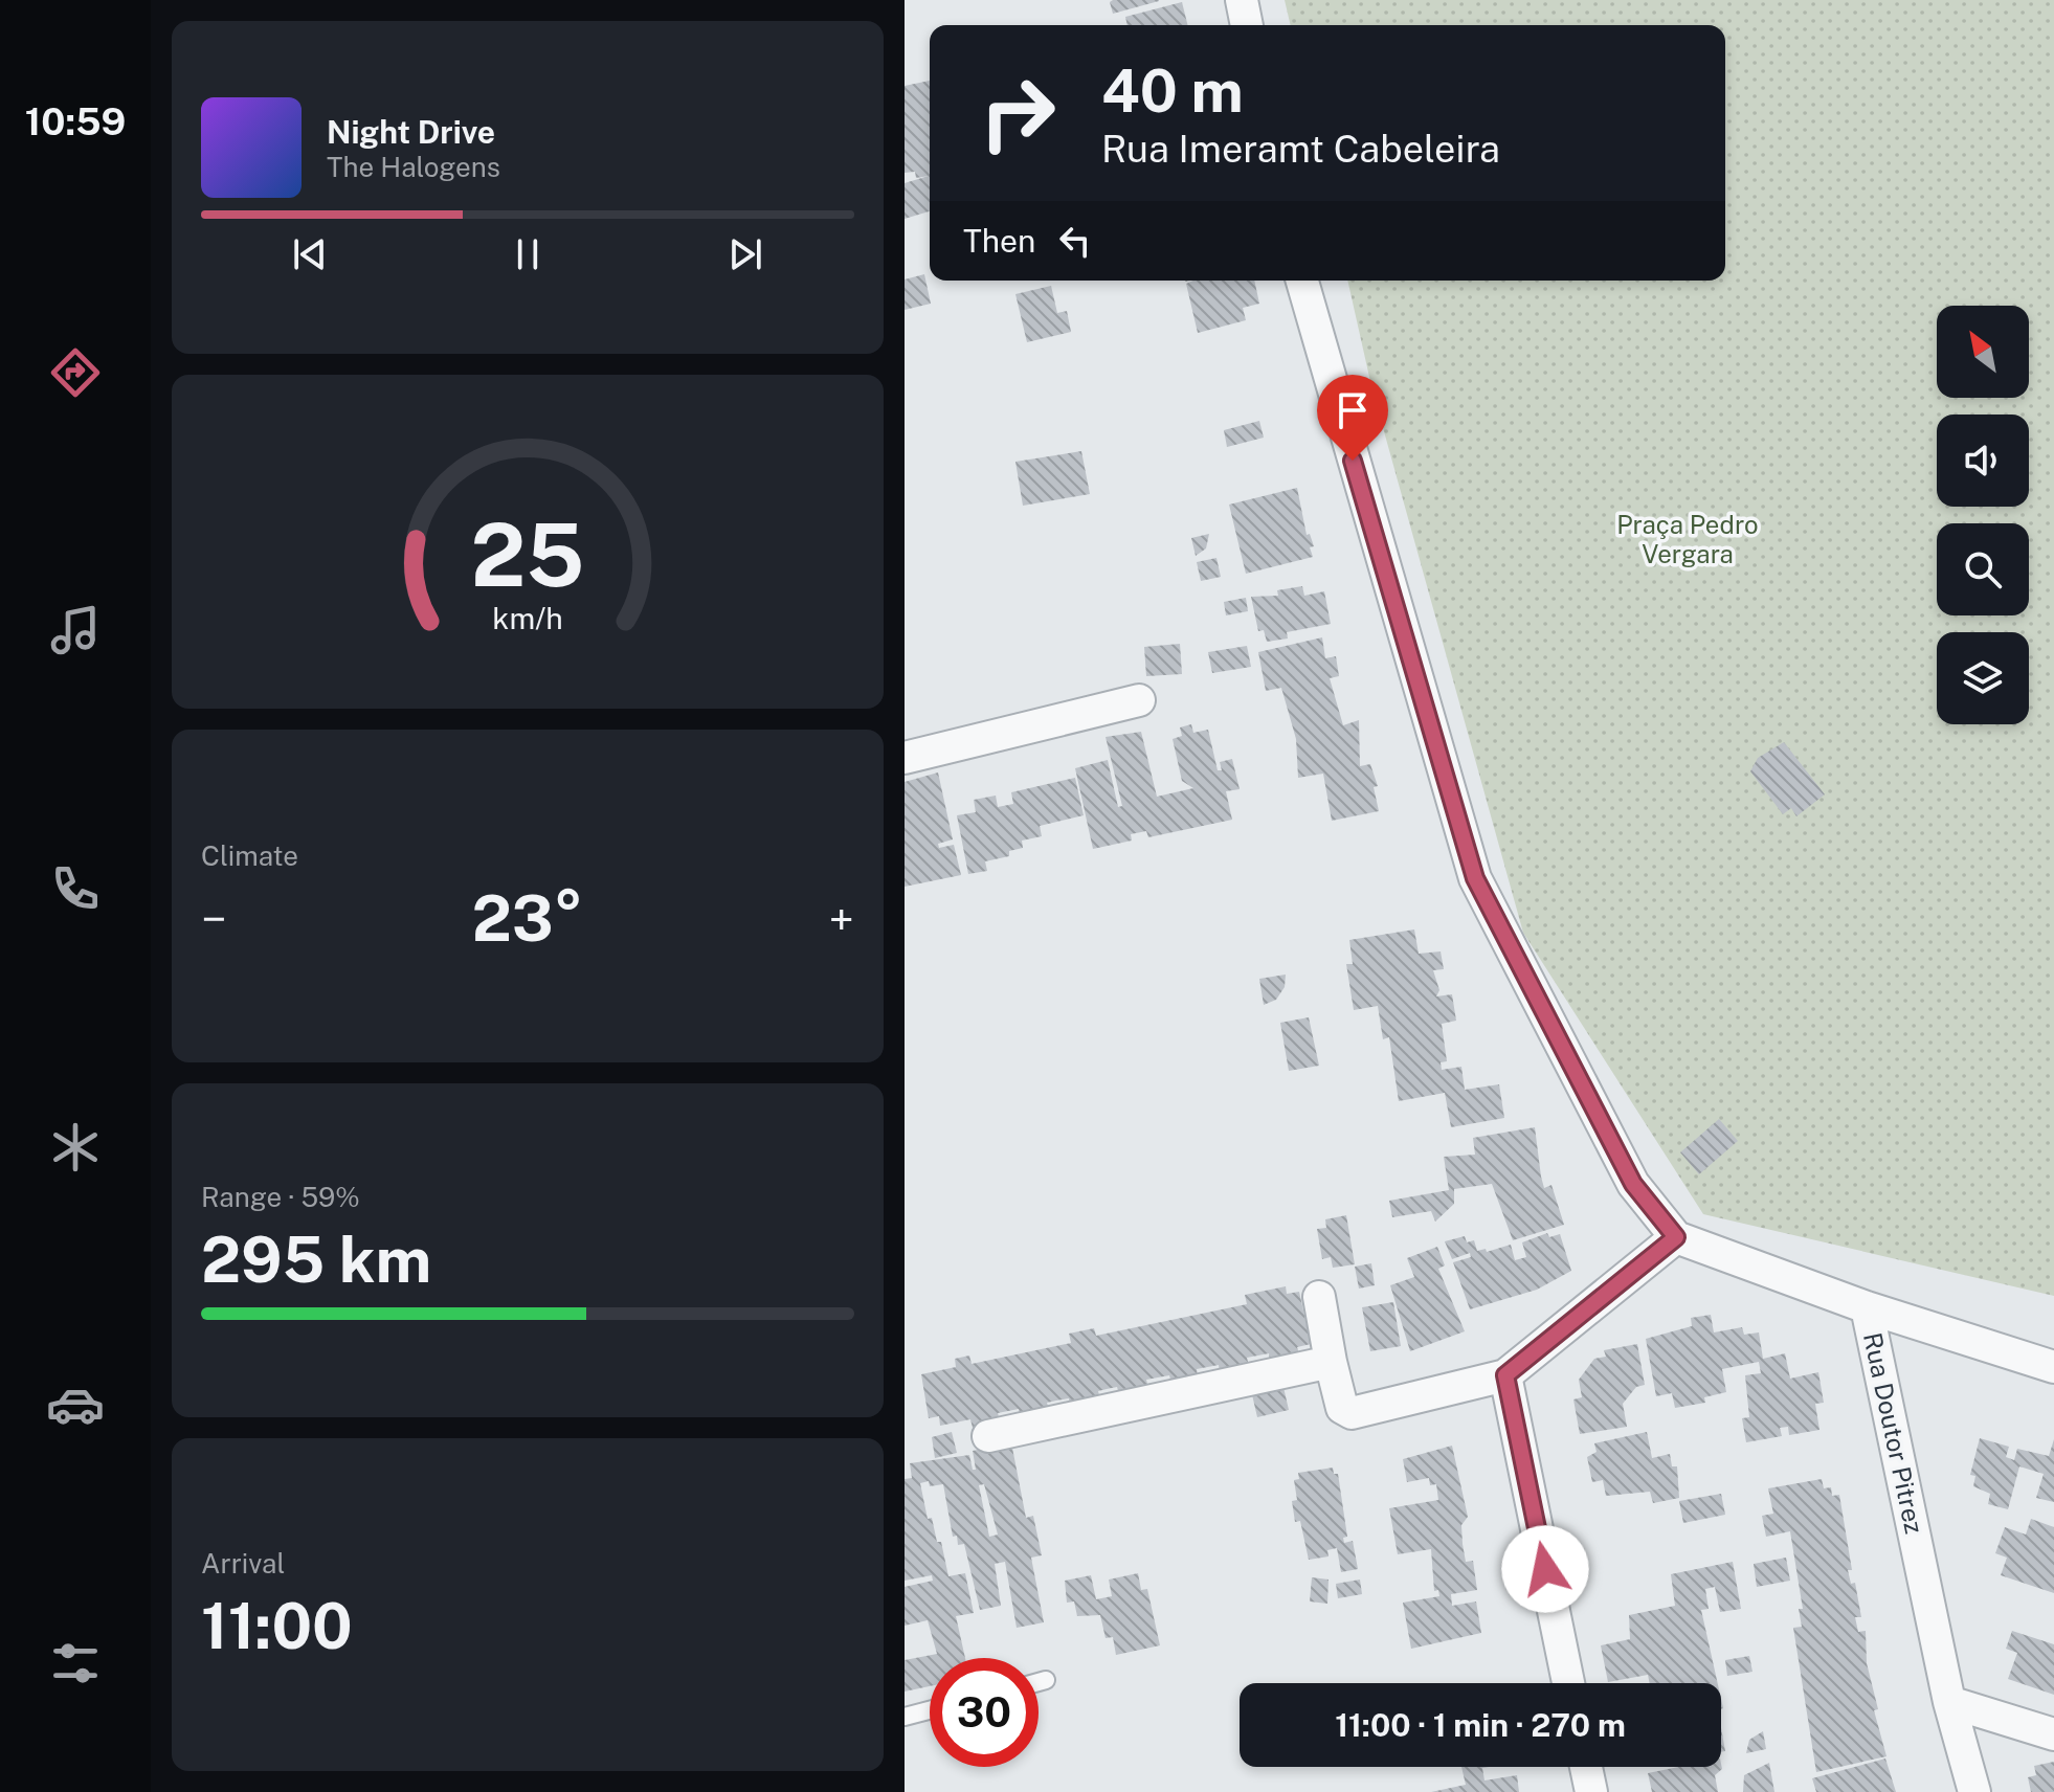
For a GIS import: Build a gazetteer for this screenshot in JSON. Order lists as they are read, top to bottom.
{
  "streets": {
    "street": ["Rua Doutor Pitrez"]
  },
  "parks": ["Praça Pedro Vergara"],
  "north": "top left",
  "page": {
    "tabs": "10:59",
    "turn": ["40 m", "Rua Imeramt Cabeleira"],
    "song": ["Night Drive", "The Halogens"],
    "then": "Then",
    "tile": [
      "Climate",
      ["Range · 59%", "295 km"],
      ["Arrival", "11:00"]
    ],
    "heat": ["−", "23°", "+"],
    "limit": "30",
    "trip": "11:00 · 1 min · 270 m",
    "gauge": ["25", "km/h"]
  }
}
